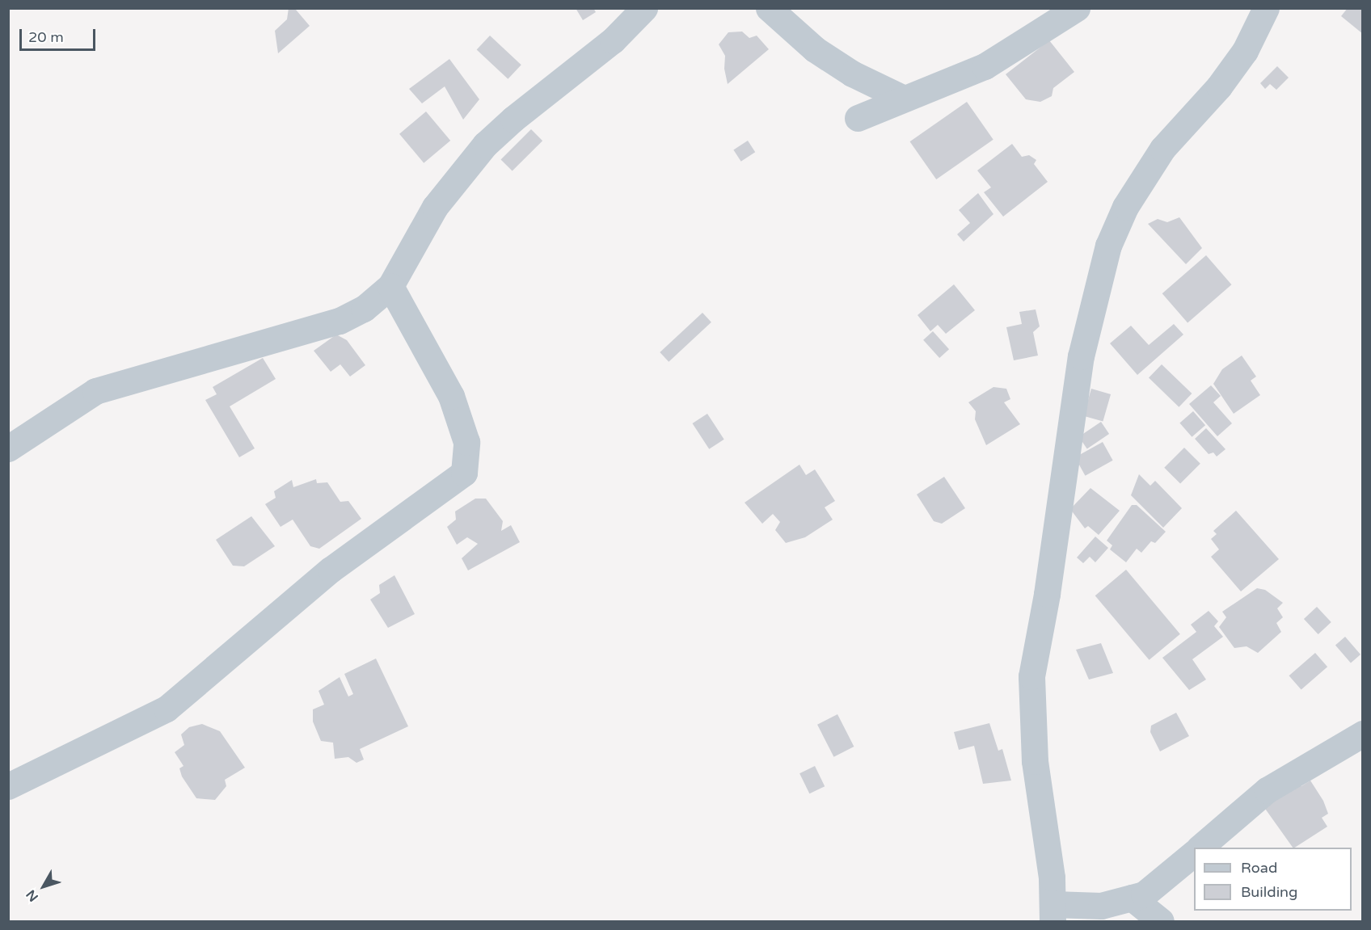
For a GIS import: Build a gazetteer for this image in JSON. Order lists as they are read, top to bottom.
{
  "legend": ["Road", "Building"],
  "scale_bar": "20 m",
  "north": "bottom left"
}
